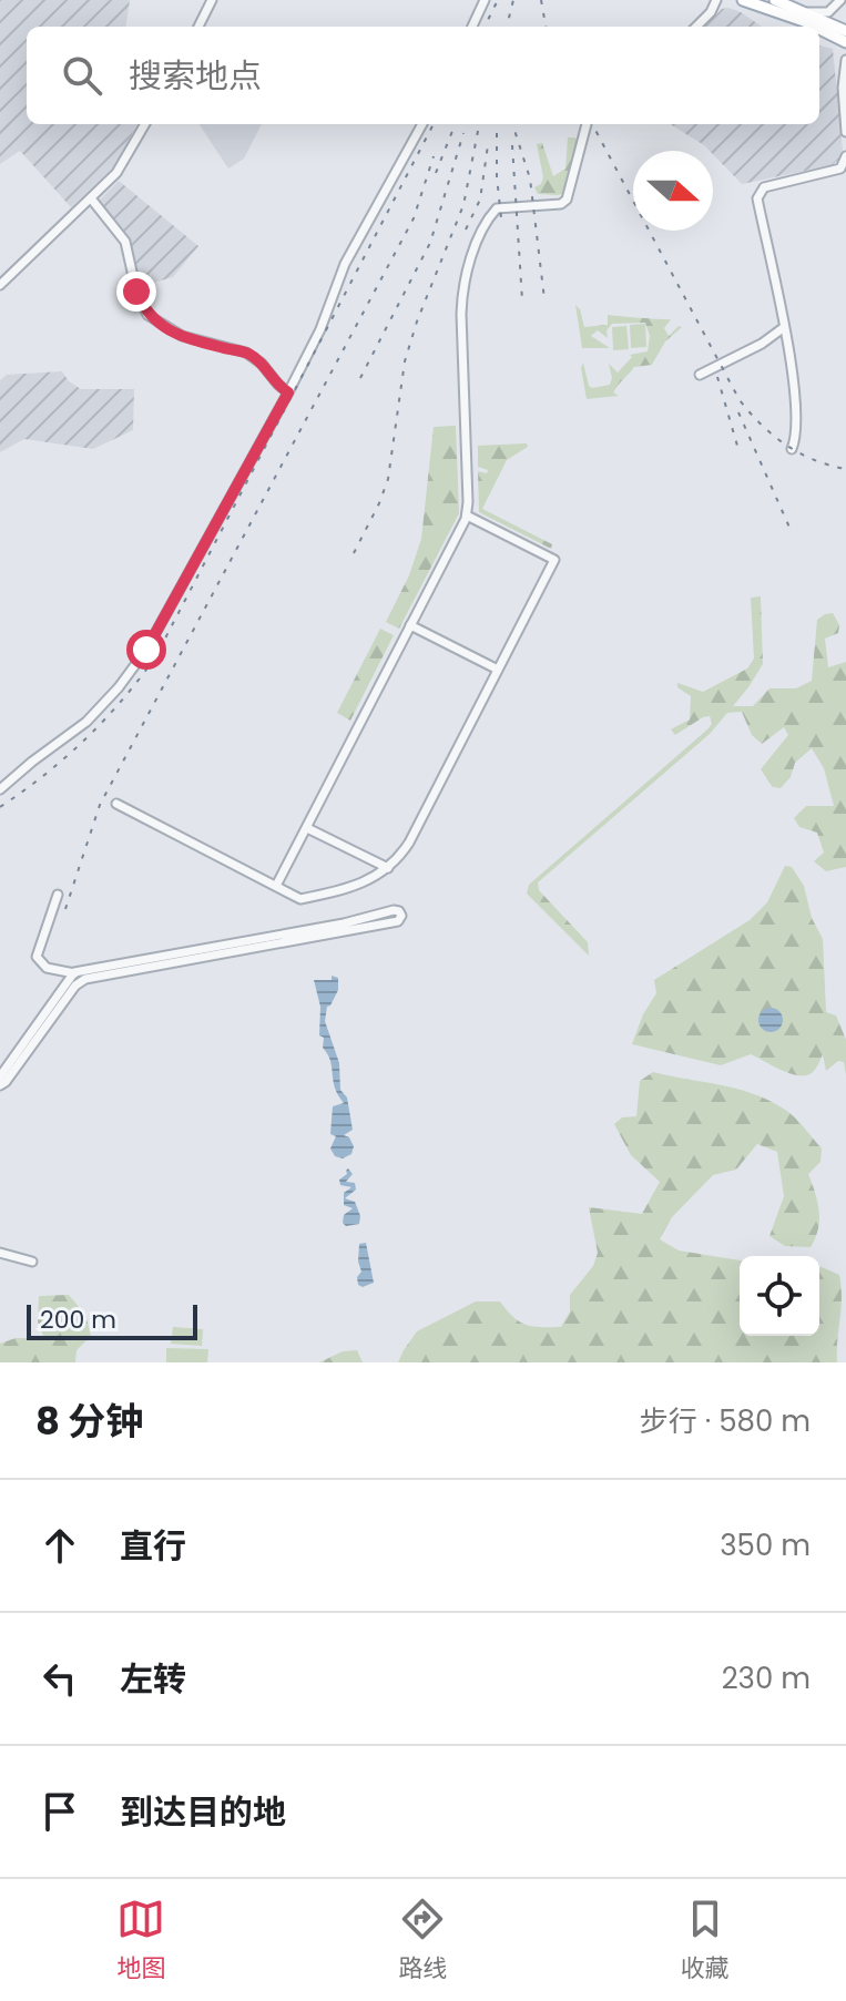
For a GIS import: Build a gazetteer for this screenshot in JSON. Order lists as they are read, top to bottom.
{
  "scale_bar": "200 m",
  "north": "right",
  "page": {
    "search": "搜索地点",
    "scale": "200 m",
    "heading": ["8 分钟", "步行 · 580 m"],
    "list": [
      ["直行", "350 m"],
      ["左转", "230 m"],
      "到达目的地"
    ],
    "nav": ["地图", "路线", "收藏"]
  }
}
